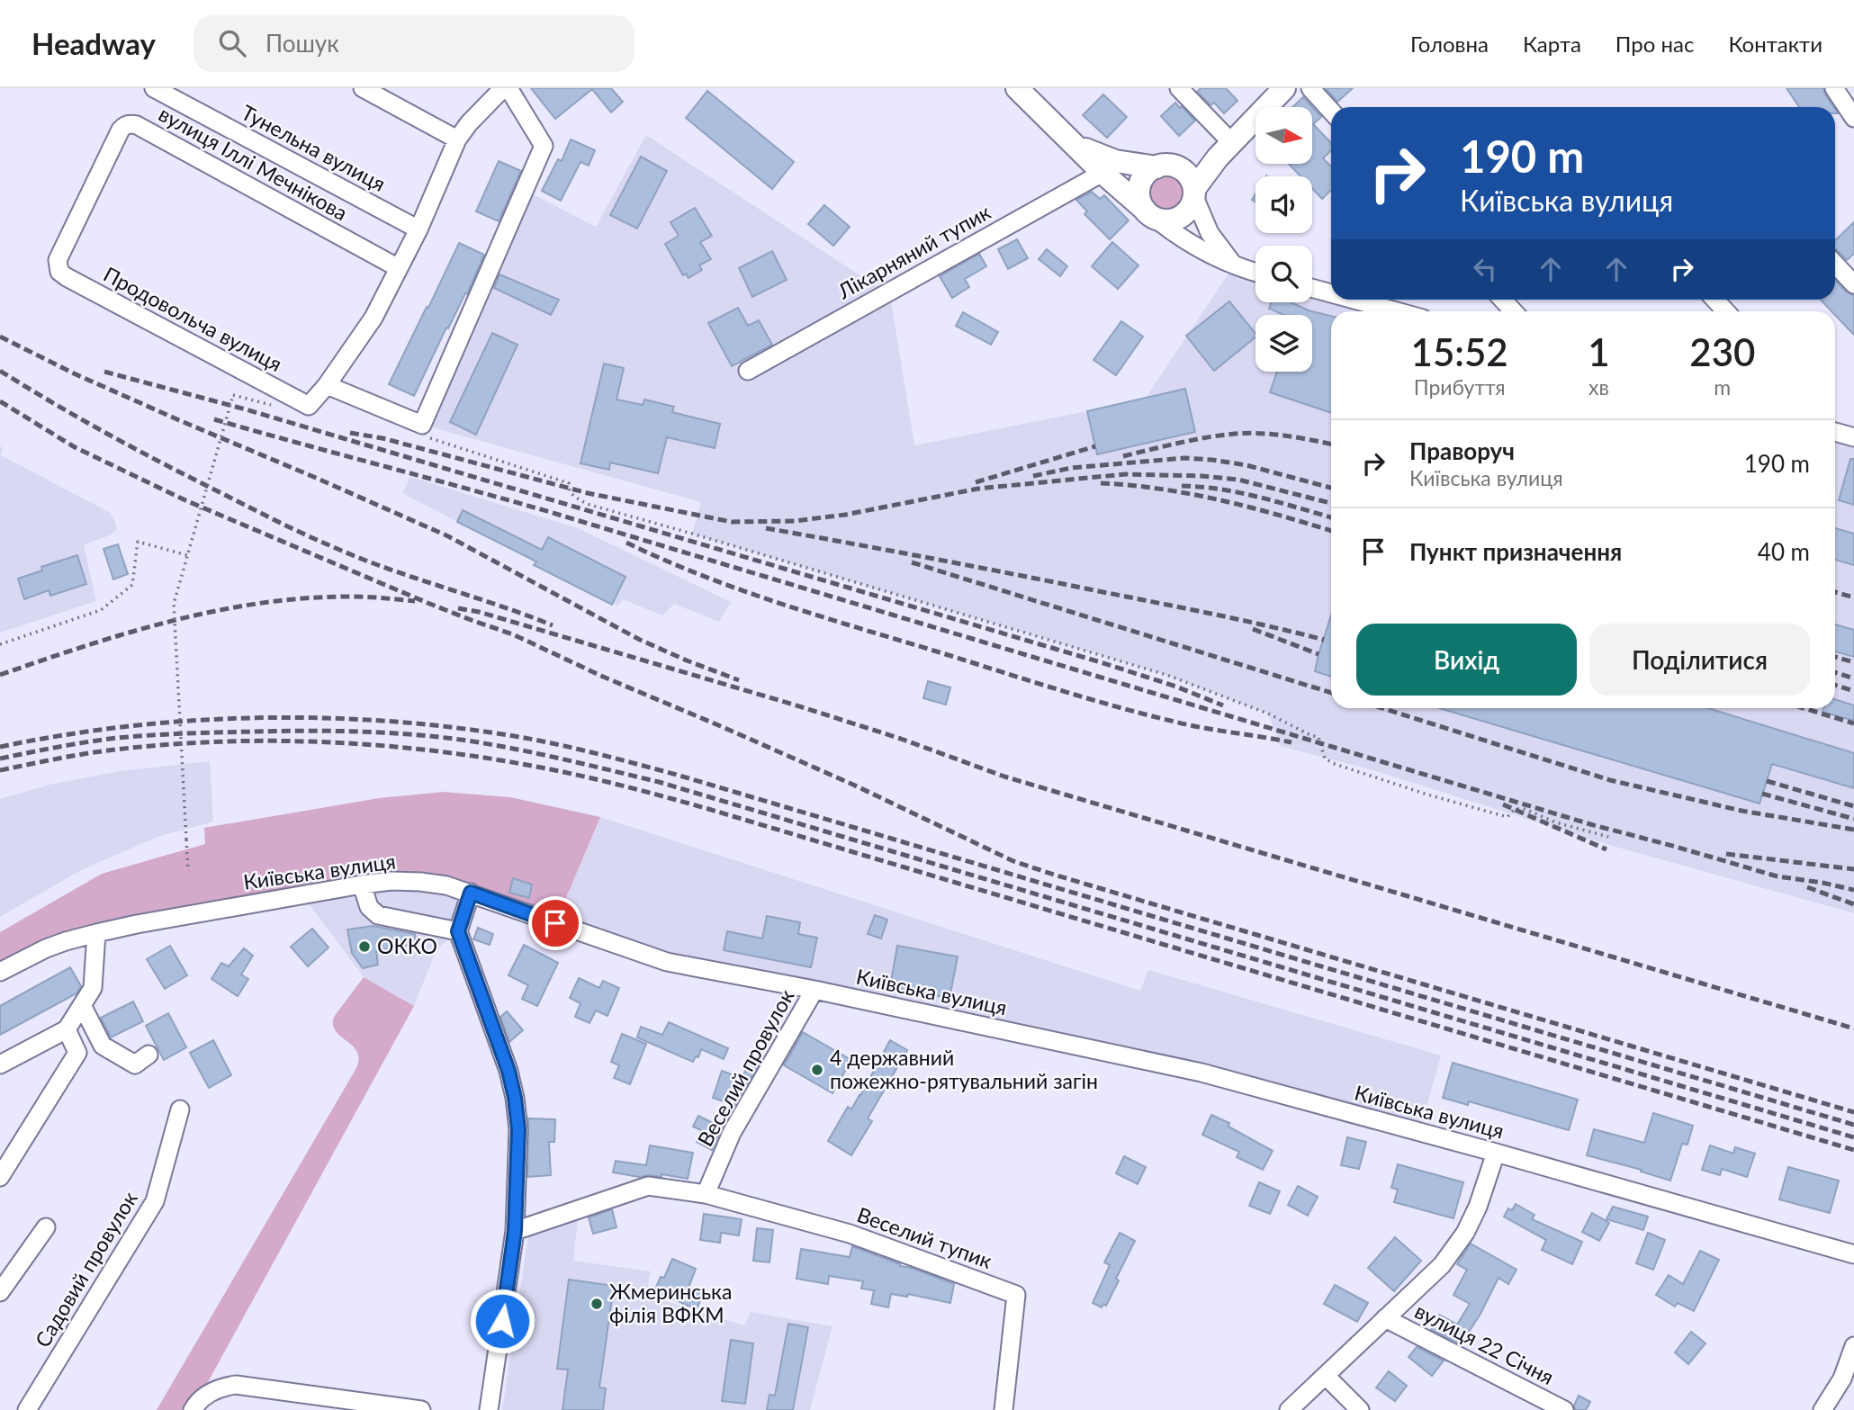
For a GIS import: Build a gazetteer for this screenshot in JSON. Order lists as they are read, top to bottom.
{
  "streets": {
    "street": [
      "Тунельна вулиця",
      "вулиця Іллі Мечнікова",
      "Лікарняний тупик",
      "Продовольча вулиця",
      "Київська вулиця",
      "Веселий провулок",
      "Веселий тупик",
      "Садовий провулок",
      "вулиця 22 Січня"
    ]
  },
  "crossings": [
    ["вулиця Іллі Мечнікова", "Продовольча вулиця"],
    ["Київська вулиця", "Веселий провулок"],
    ["Веселий провулок", "Веселий тупик"]
  ],
  "places": ["ОККО", "4 державний пожежно-рятувальний загін", "Жмеринська філія ВФКМ"],
  "north": "right",
  "page": {
    "header": "Headway",
    "search": "Пошук",
    "nav": [
      "Головна",
      "Карта",
      "Про нас",
      "Контакти"
    ],
    "turn": ["190 m", "Київська вулиця"],
    "eta": [
      "15:52",
      "Прибуття",
      "1",
      "хв",
      "230",
      "m"
    ],
    "list": [
      {
        "name": "Праворуч",
        "note": "Київська вулиця",
        "value": "190 m"
      },
      {
        "name": "Пункт призначення",
        "value": "40 m"
      }
    ],
    "buttons": ["Вихід", "Поділитися"]
  }
}
